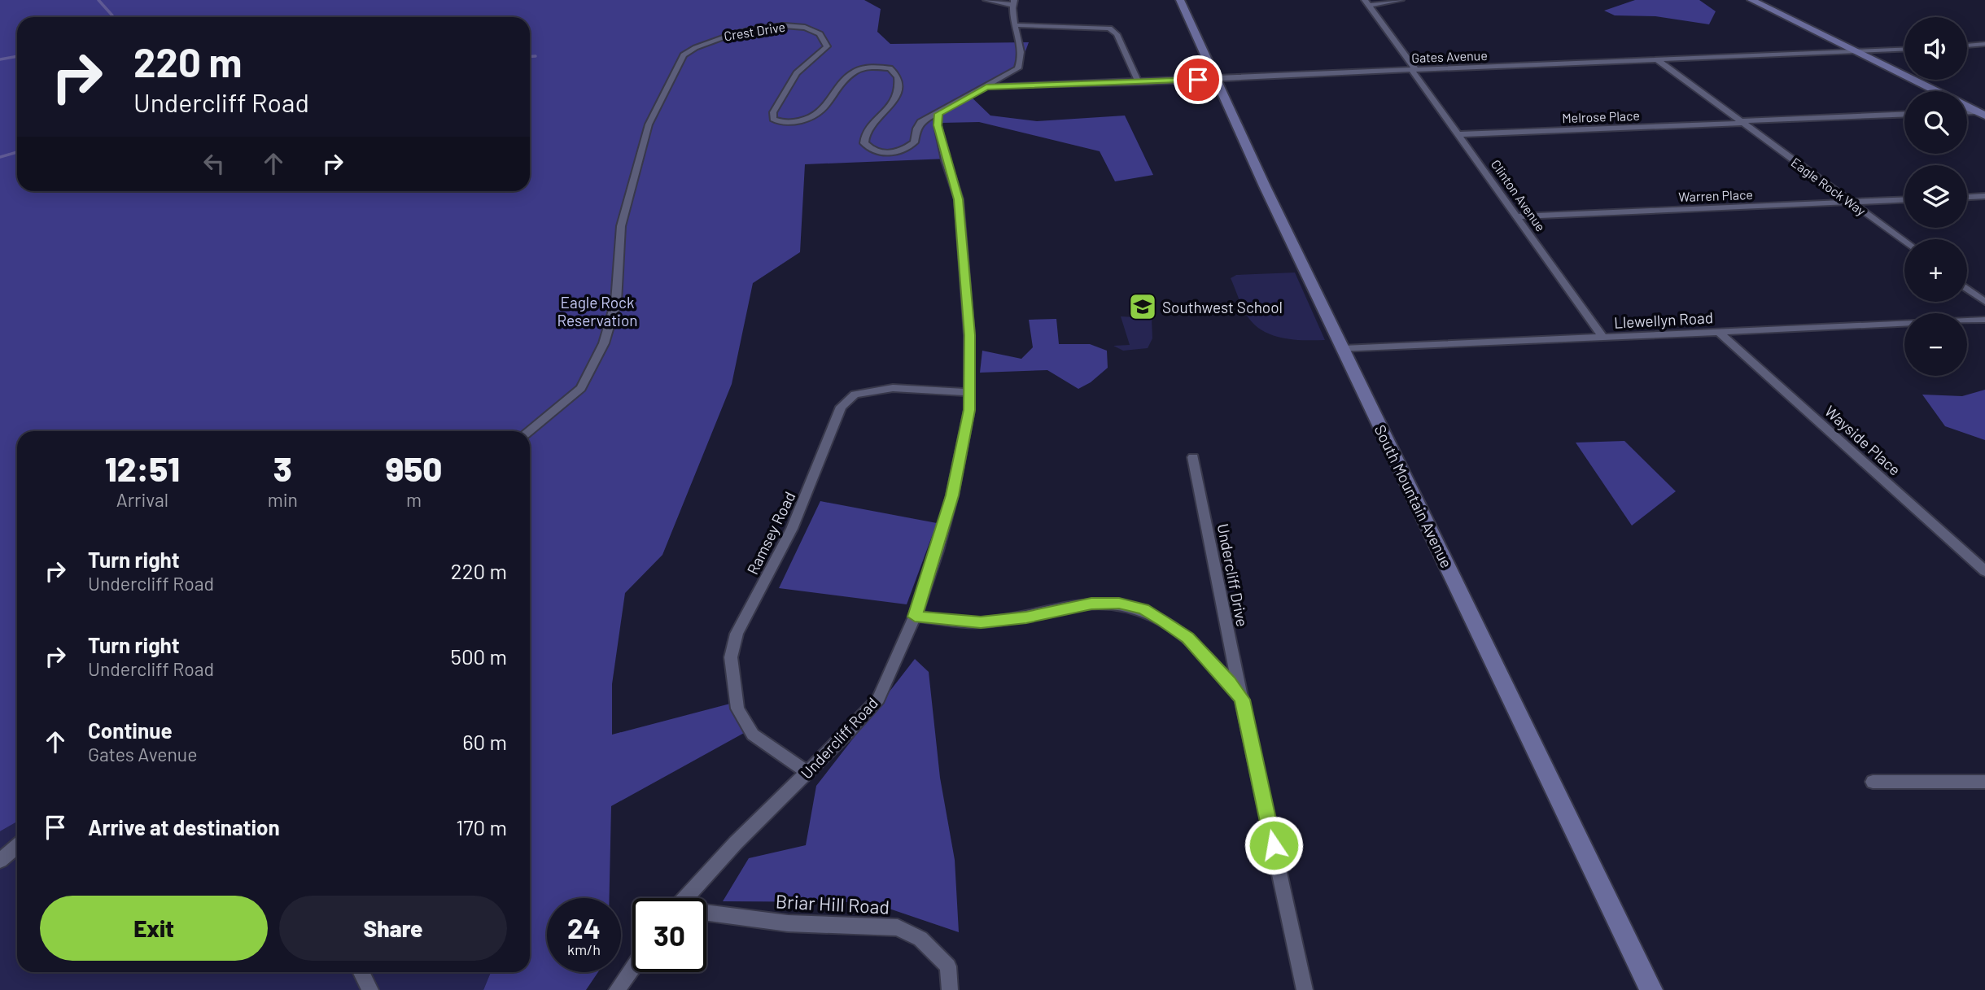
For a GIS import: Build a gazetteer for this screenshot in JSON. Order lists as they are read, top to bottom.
{
  "streets": {
    "street": [
      "Crest Drive",
      "Gates Avenue",
      "Melrose Place",
      "Eagle Rock Way",
      "Clinton Avenue",
      "Warren Place",
      "Llewellyn Road",
      "Wayside Place",
      "South Mountain Avenue",
      "Ramsey Road",
      "Undercliff Drive",
      "Undercliff Road",
      "Briar Hill Road"
    ]
  },
  "crossings": [
    ["Crest Drive", "Undercliff Road"],
    ["Gates Avenue", "Eagle Rock Way"],
    ["Gates Avenue", "Clinton Avenue"],
    ["Gates Avenue", "South Mountain Avenue"],
    ["Melrose Place", "Eagle Rock Way"],
    ["Melrose Place", "Clinton Avenue"],
    ["Eagle Rock Way", "Warren Place"],
    ["Clinton Avenue", "Warren Place"],
    ["Clinton Avenue", "Llewellyn Road"],
    ["Llewellyn Road", "Wayside Place"],
    ["Llewellyn Road", "South Mountain Avenue"],
    ["Ramsey Road", "Undercliff Road"]
  ],
  "parks": ["Eagle Rock Reservation"],
  "places": {
    "school or university": ["Southwest School"]
  },
  "page": {
    "map_buttons": ["+", "−"],
    "turn": ["220 m", "Undercliff Road"],
    "eta": [
      "12:51",
      "Arrival",
      "3",
      "min",
      "950",
      "m"
    ],
    "list": [
      {
        "name": "Turn right",
        "note": "Undercliff Road",
        "value": "220 m"
      },
      {
        "name": "Turn right",
        "note": "Undercliff Road",
        "value": "500 m"
      },
      {
        "name": "Continue",
        "note": "Gates Avenue",
        "value": "60 m"
      },
      {
        "name": "Arrive at destination",
        "value": "170 m"
      }
    ],
    "buttons": ["Exit", "Share"],
    "speed": "24 km/h",
    "limit": "30"
  }
}
